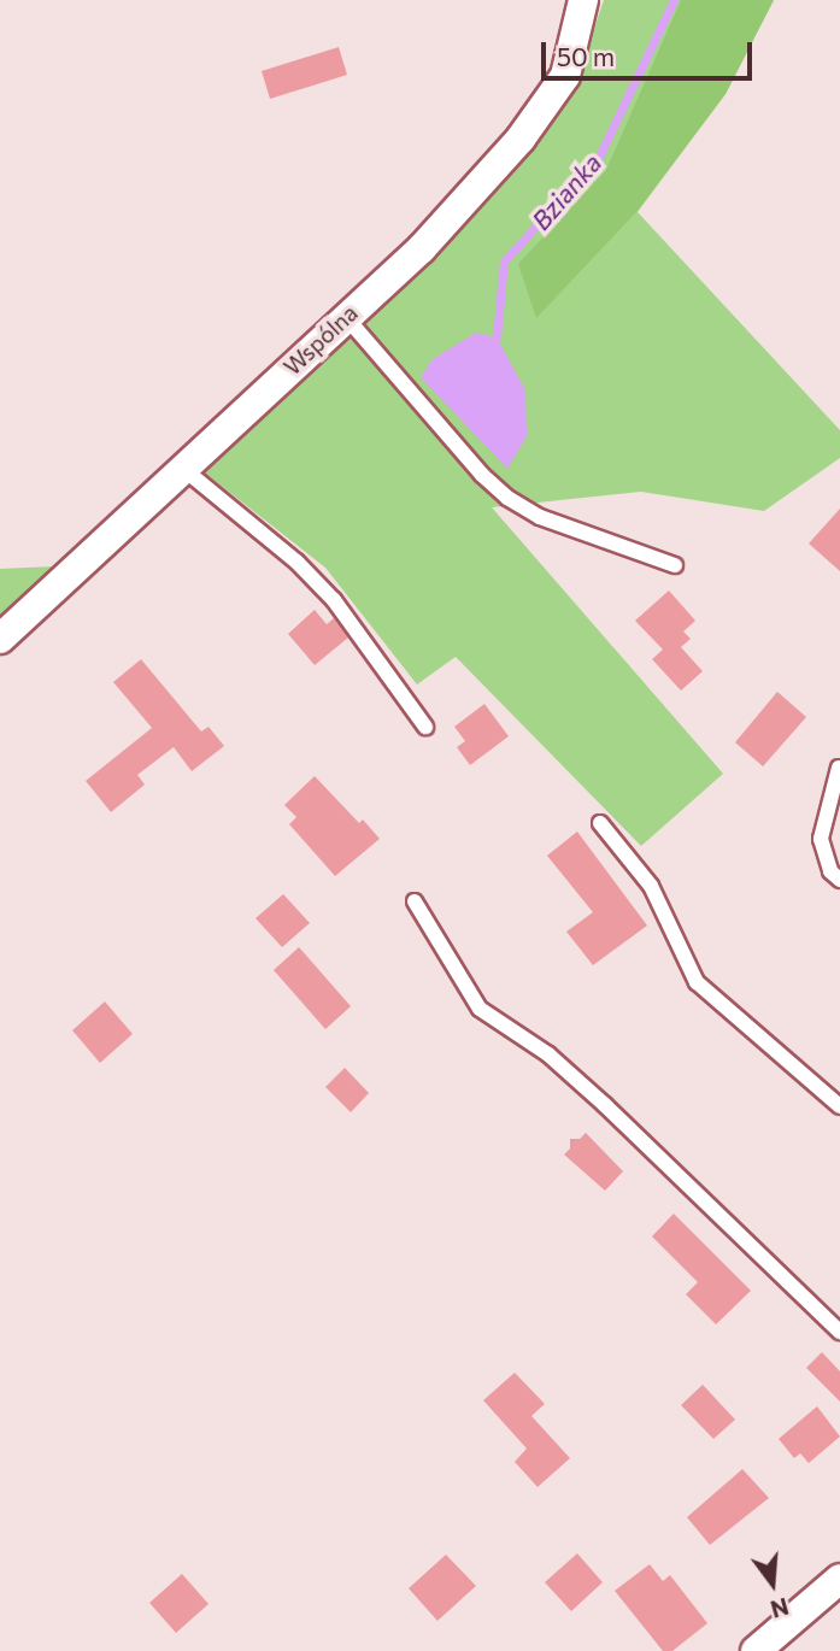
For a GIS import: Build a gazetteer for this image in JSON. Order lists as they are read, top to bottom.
{
  "streets": {
    "street": ["Wspólna"]
  },
  "water": ["Bzianka"],
  "scale_bar": "50 m",
  "north": "bottom"
}
